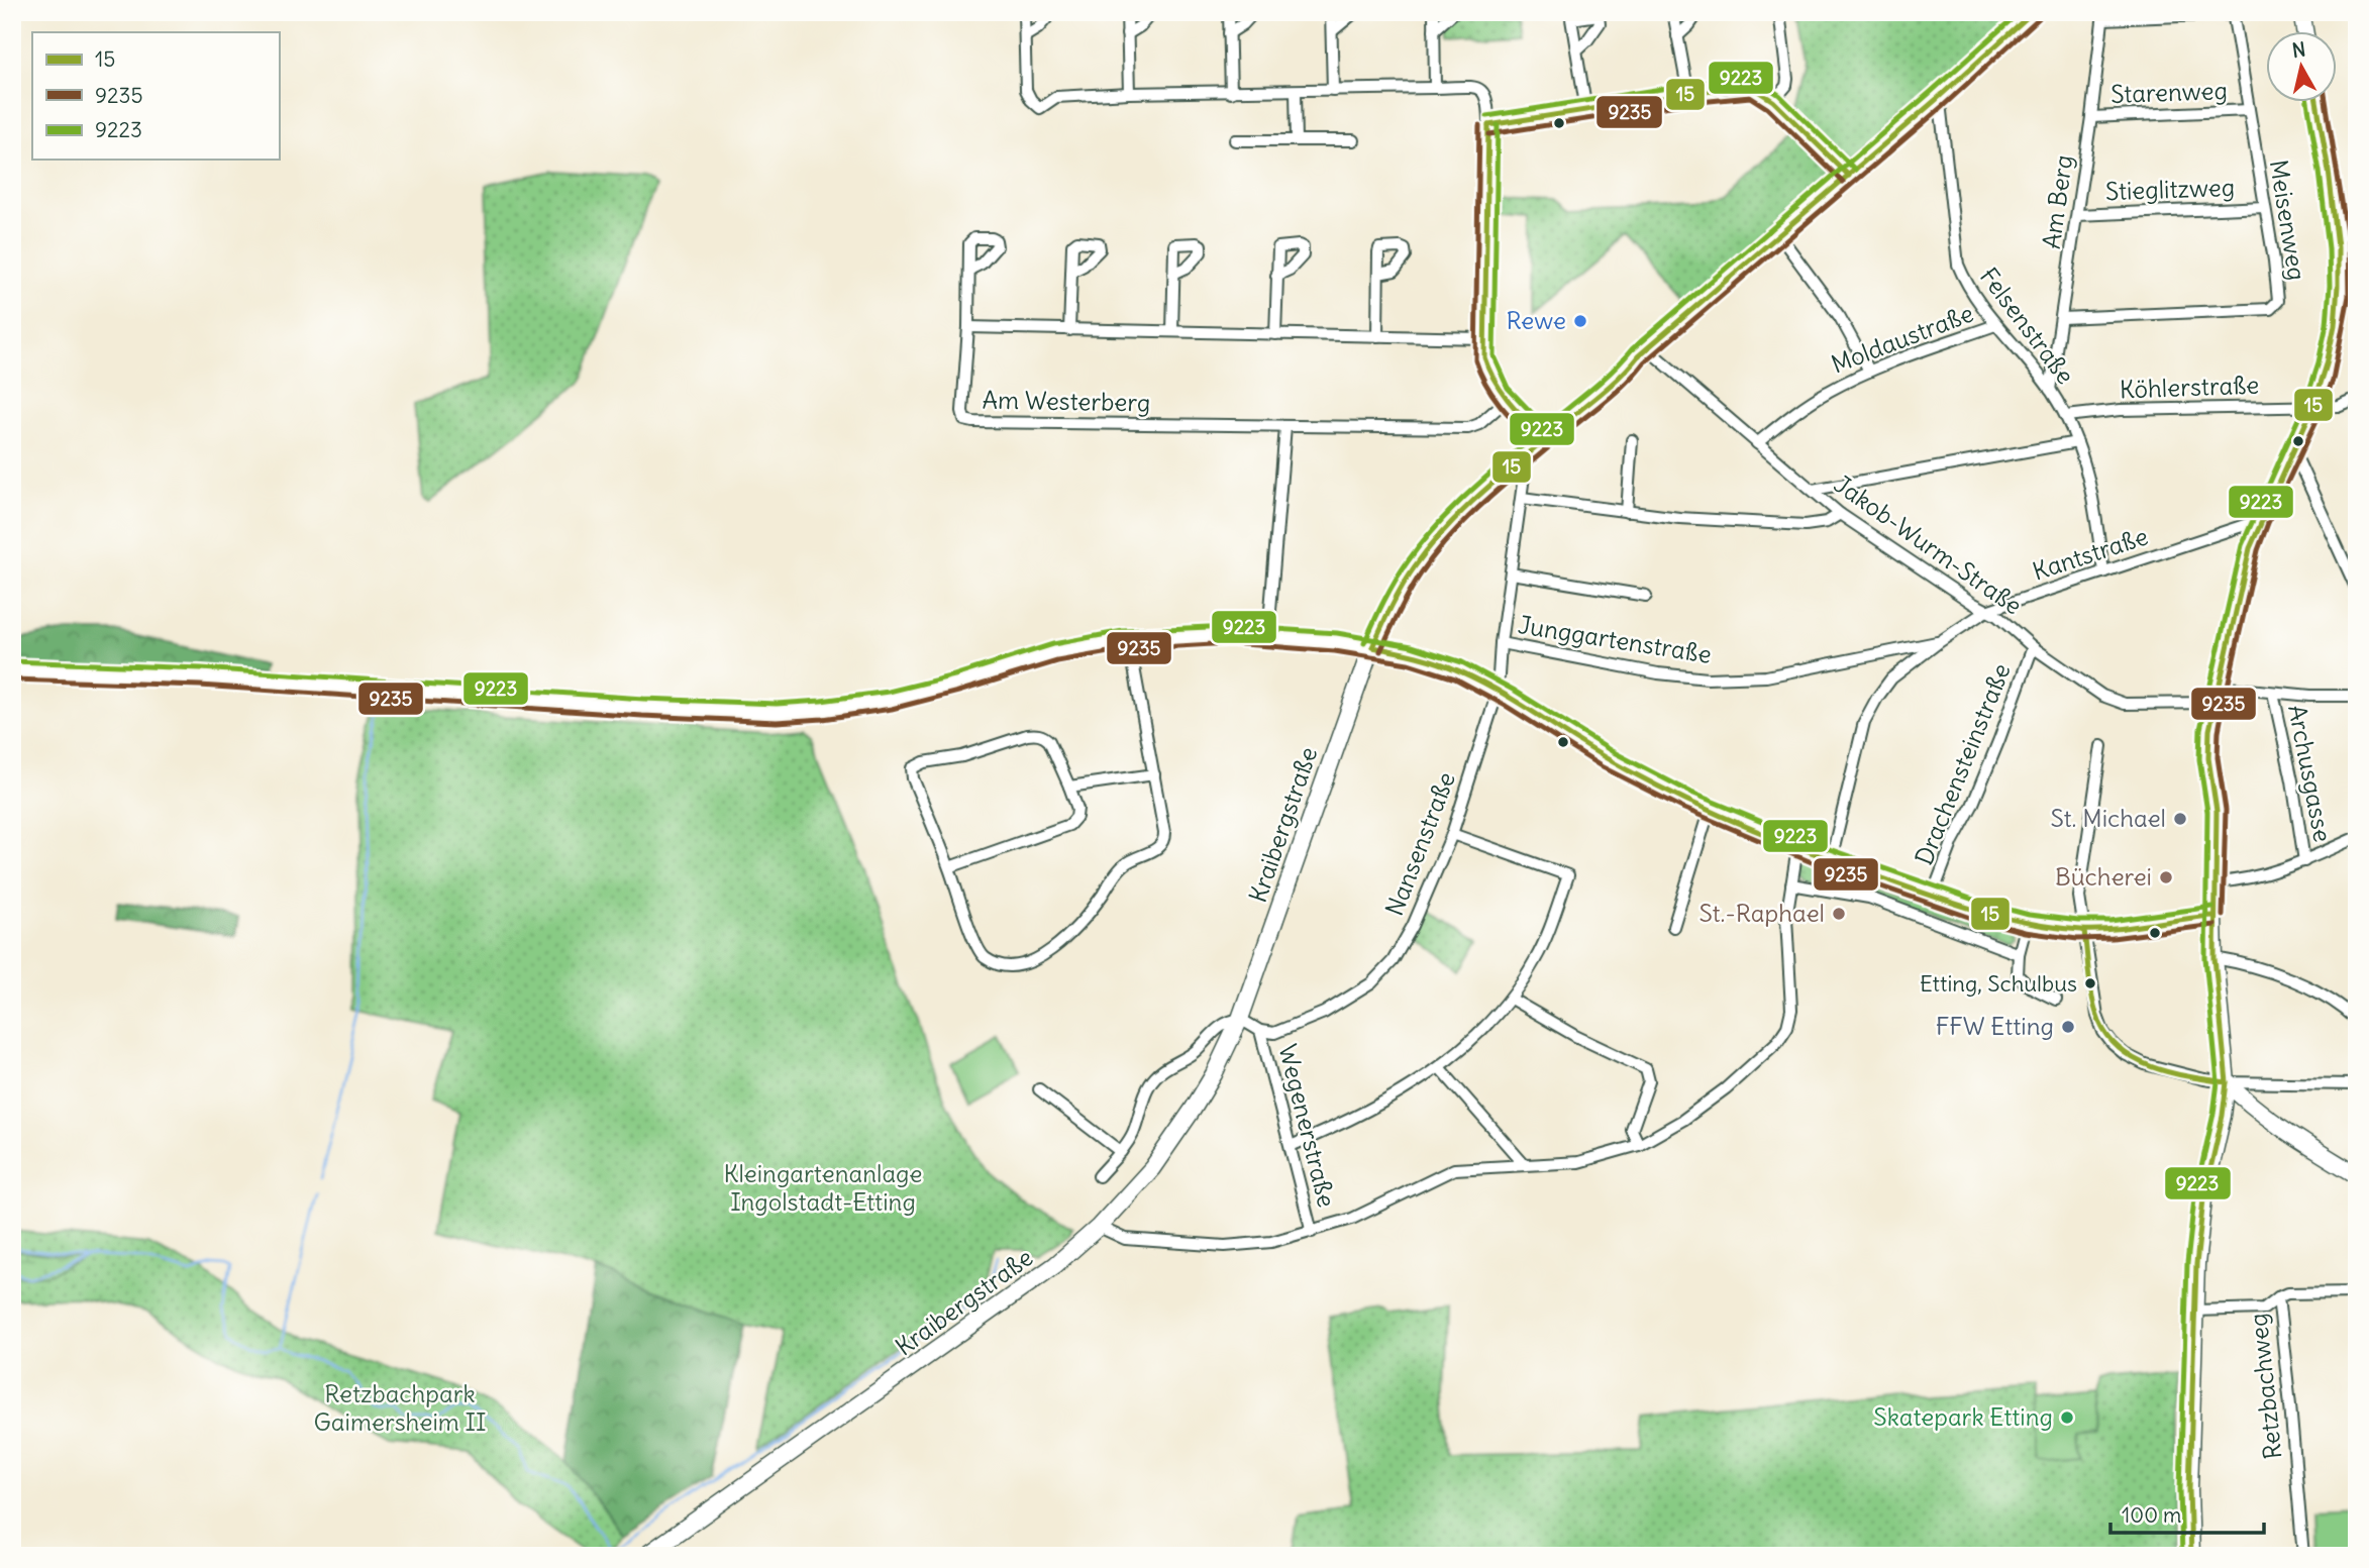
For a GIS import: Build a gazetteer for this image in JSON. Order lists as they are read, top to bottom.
{
  "streets": {
    "street": [
      "Starenweg",
      "Stieglitzweg",
      "Am Berg",
      "Meisenweg",
      "Felsenstraße",
      "Moldaustraße",
      "Köhlerstraße",
      "Am Westerberg",
      "Jakob-Wurm-Straße",
      "Kantstraße",
      "Junggartenstraße",
      "Drachensteinstraße",
      "Archusgasse",
      "Kraibergstraße",
      "Nansenstraße",
      "Wegenerstraße",
      "Retzbachweg"
    ]
  },
  "crossings": [
    ["Starenweg", "Am Berg"],
    ["Starenweg", "Meisenweg"],
    ["Stieglitzweg", "Am Berg"],
    ["Stieglitzweg", "Meisenweg"],
    ["Am Berg", "Meisenweg"],
    ["Am Berg", "Felsenstraße"],
    ["Felsenstraße", "Moldaustraße"],
    ["Felsenstraße", "Köhlerstraße"],
    ["Felsenstraße", "Kantstraße"],
    ["Felsenstraße", "Kraibergstraße"],
    ["Moldaustraße", "Jakob-Wurm-Straße"],
    ["Jakob-Wurm-Straße", "Kantstraße"],
    ["Jakob-Wurm-Straße", "Drachensteinstraße"],
    ["Jakob-Wurm-Straße", "Archusgasse"],
    ["Jakob-Wurm-Straße", "Kraibergstraße"],
    ["Kantstraße", "Junggartenstraße"],
    ["Junggartenstraße", "Nansenstraße"],
    ["Kraibergstraße", "Nansenstraße"],
    ["Nansenstraße", "Wegenerstraße"]
  ],
  "parks": ["Kleingartenanlage Ingolstadt-Etting", "Retzbachpark Gaimersheim II"],
  "places": [
    "Rewe",
    "St. Michael",
    "Bücherei",
    "St.-Raphael",
    "Etting, Schulbus",
    "FFW Etting",
    "Skatepark Etting"
  ],
  "lines": ["transit line 15", "transit line 9223", "transit line 9235"],
  "legend": ["15", "9235", "9223"],
  "scale_bar": "100 m",
  "north": "top"
}
